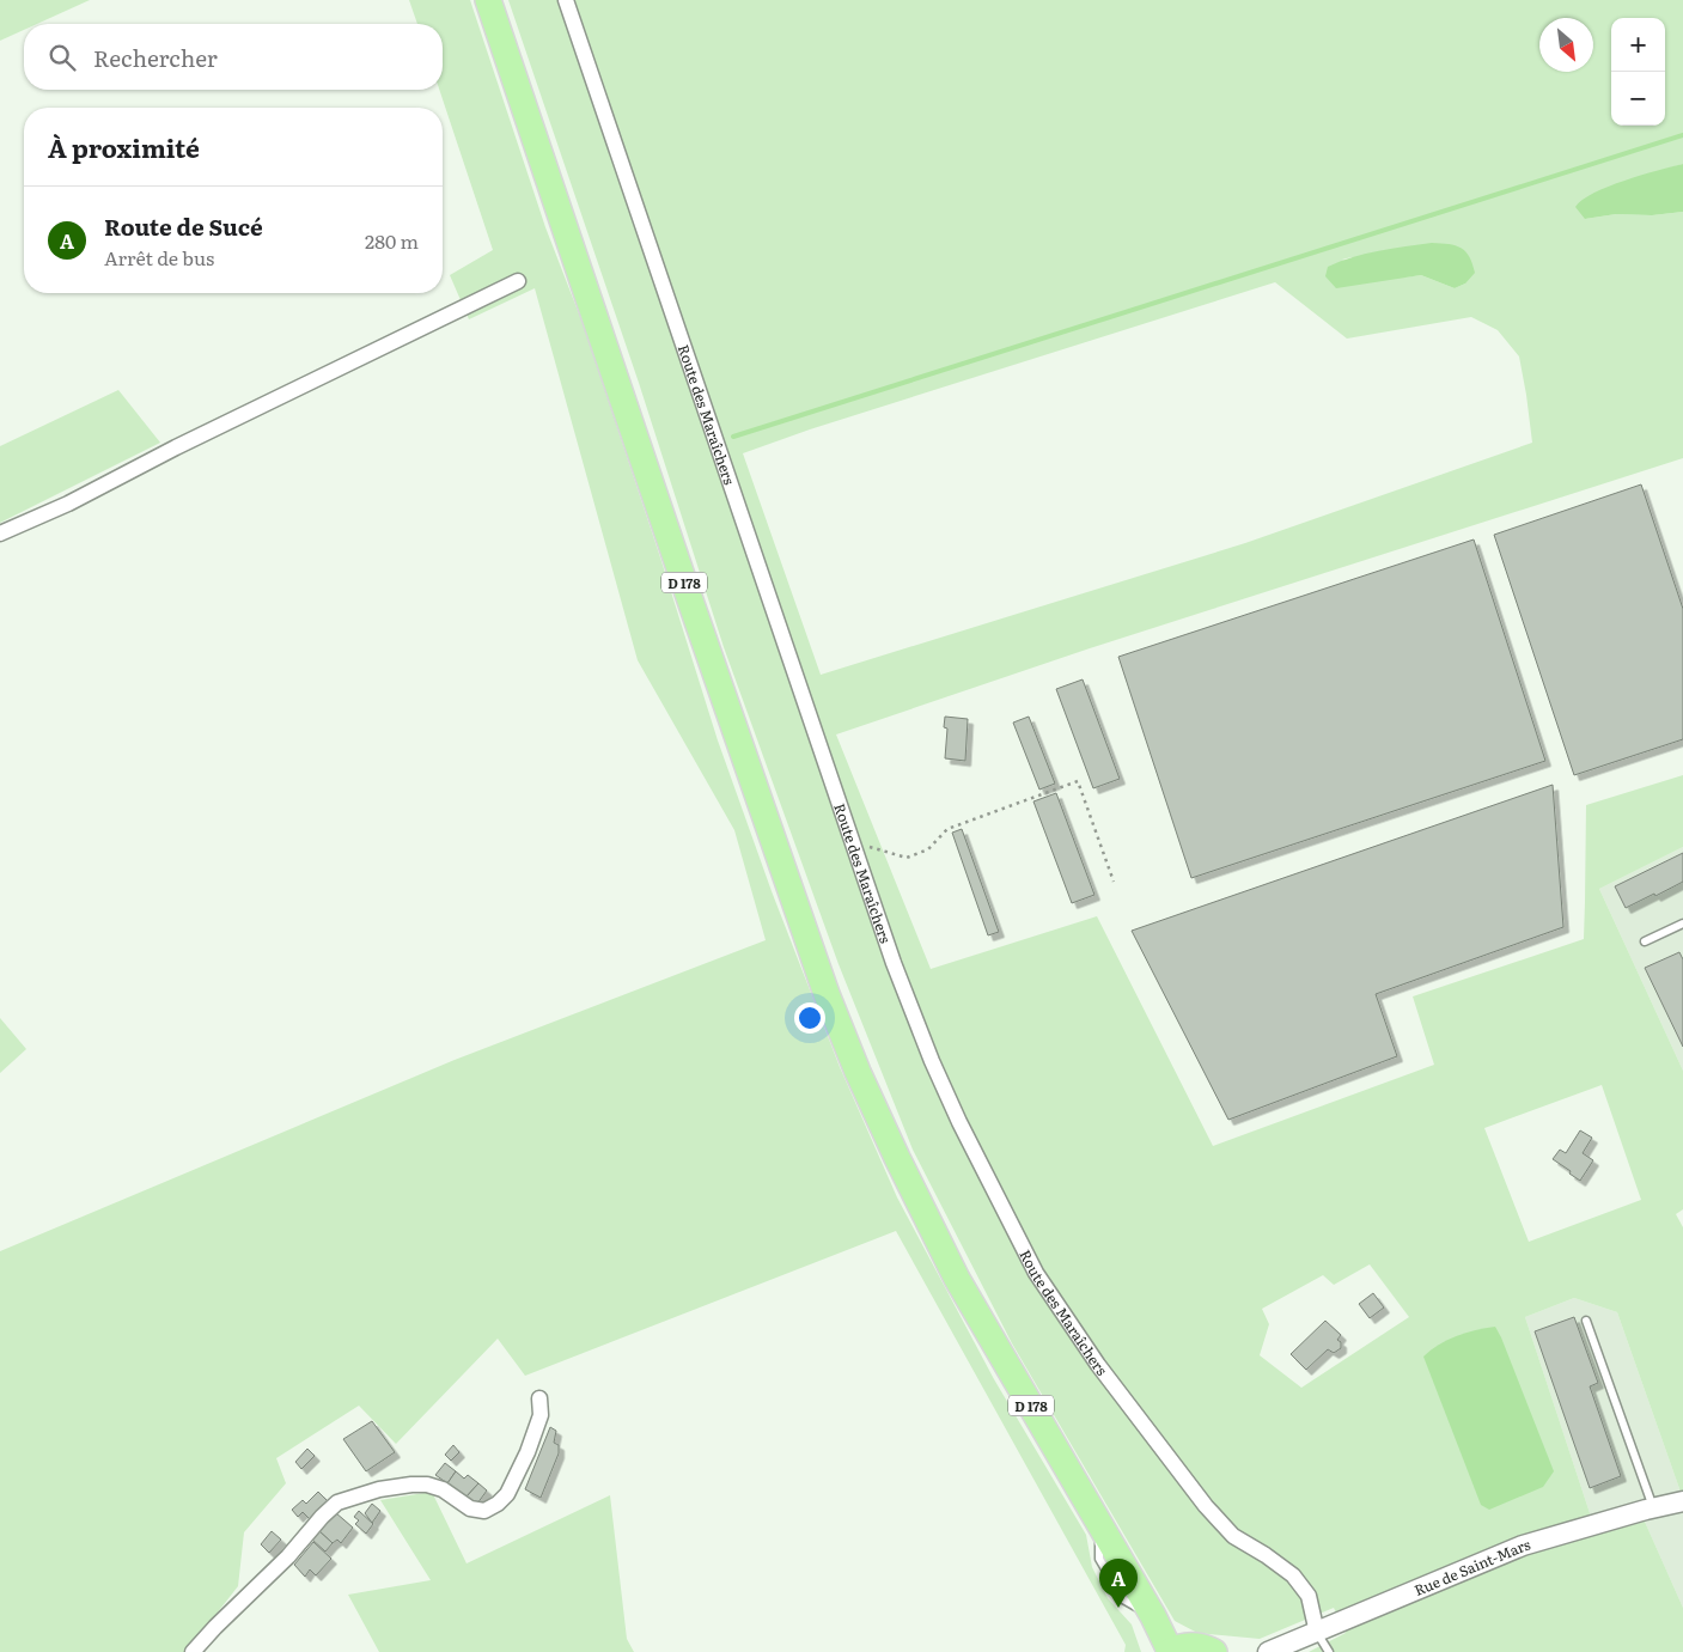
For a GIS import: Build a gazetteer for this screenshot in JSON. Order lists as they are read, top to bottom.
{
  "streets": {
    "main road": ["D 178"],
    "street": ["Route des Maraîchers", "Rue de Saint-Mars"]
  },
  "crossings": [
    ["Route des Maraîchers", "Rue de Saint-Mars"]
  ],
  "north": "bottom right",
  "page": {
    "map_buttons": ["+", "−"],
    "search": "Rechercher",
    "heading": "À proximité",
    "list": [
      {
        "mark": "A",
        "name": "Route de Sucé",
        "note": "Arrêt de bus",
        "value": "280 m"
      }
    ],
    "pins": "A"
  }
}
